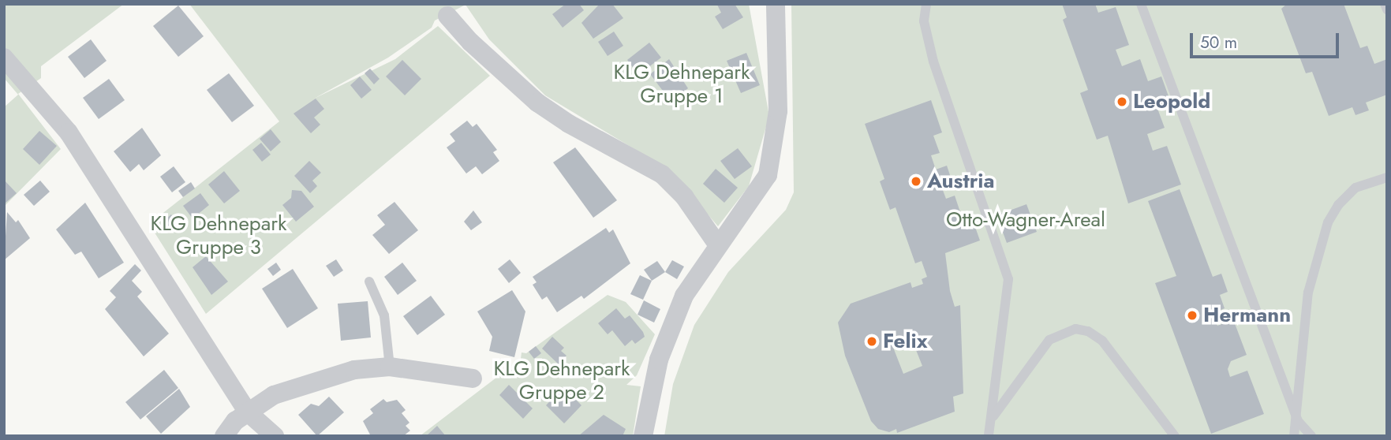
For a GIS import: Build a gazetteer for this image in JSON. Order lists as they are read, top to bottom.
{
  "parks": [
    "KLG Dehnepark Gruppe 1",
    "Otto-Wagner-Areal",
    "KLG Dehnepark Gruppe 3",
    "KLG Dehnepark Gruppe 2"
  ],
  "places": [
    "Leopold",
    "Austria",
    "Hermann",
    "Felix"
  ],
  "scale_bar": "50 m"
}
